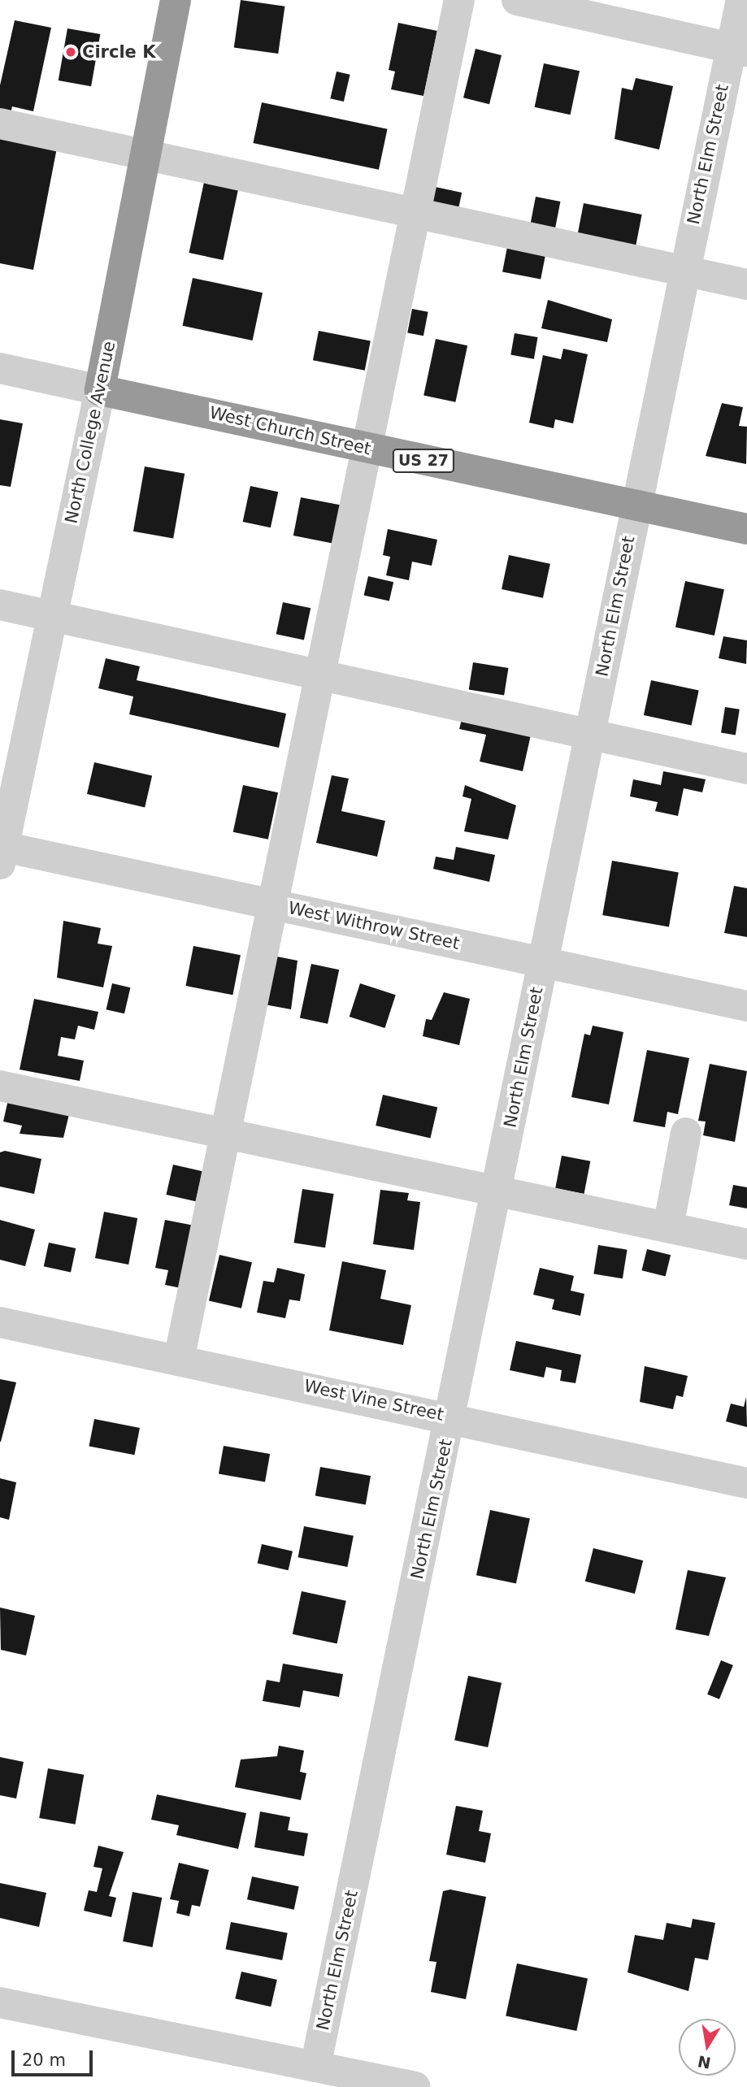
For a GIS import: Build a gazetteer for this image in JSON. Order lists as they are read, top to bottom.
{
  "streets": {
    "highway": ["West Church Street", "North College Avenue", "US 27"],
    "street": ["North Elm Street", "West Withrow Street", "West Vine Street"]
  },
  "crossings": [
    ["North Elm Street", "West Church Street"],
    ["North Elm Street", "West Withrow Street"],
    ["North Elm Street", "West Vine Street"],
    ["West Church Street", "North College Avenue"],
    ["North College Avenue", "West Withrow Street"]
  ],
  "places": ["Circle K"],
  "scale_bar": "20 m",
  "north": "bottom"
}
